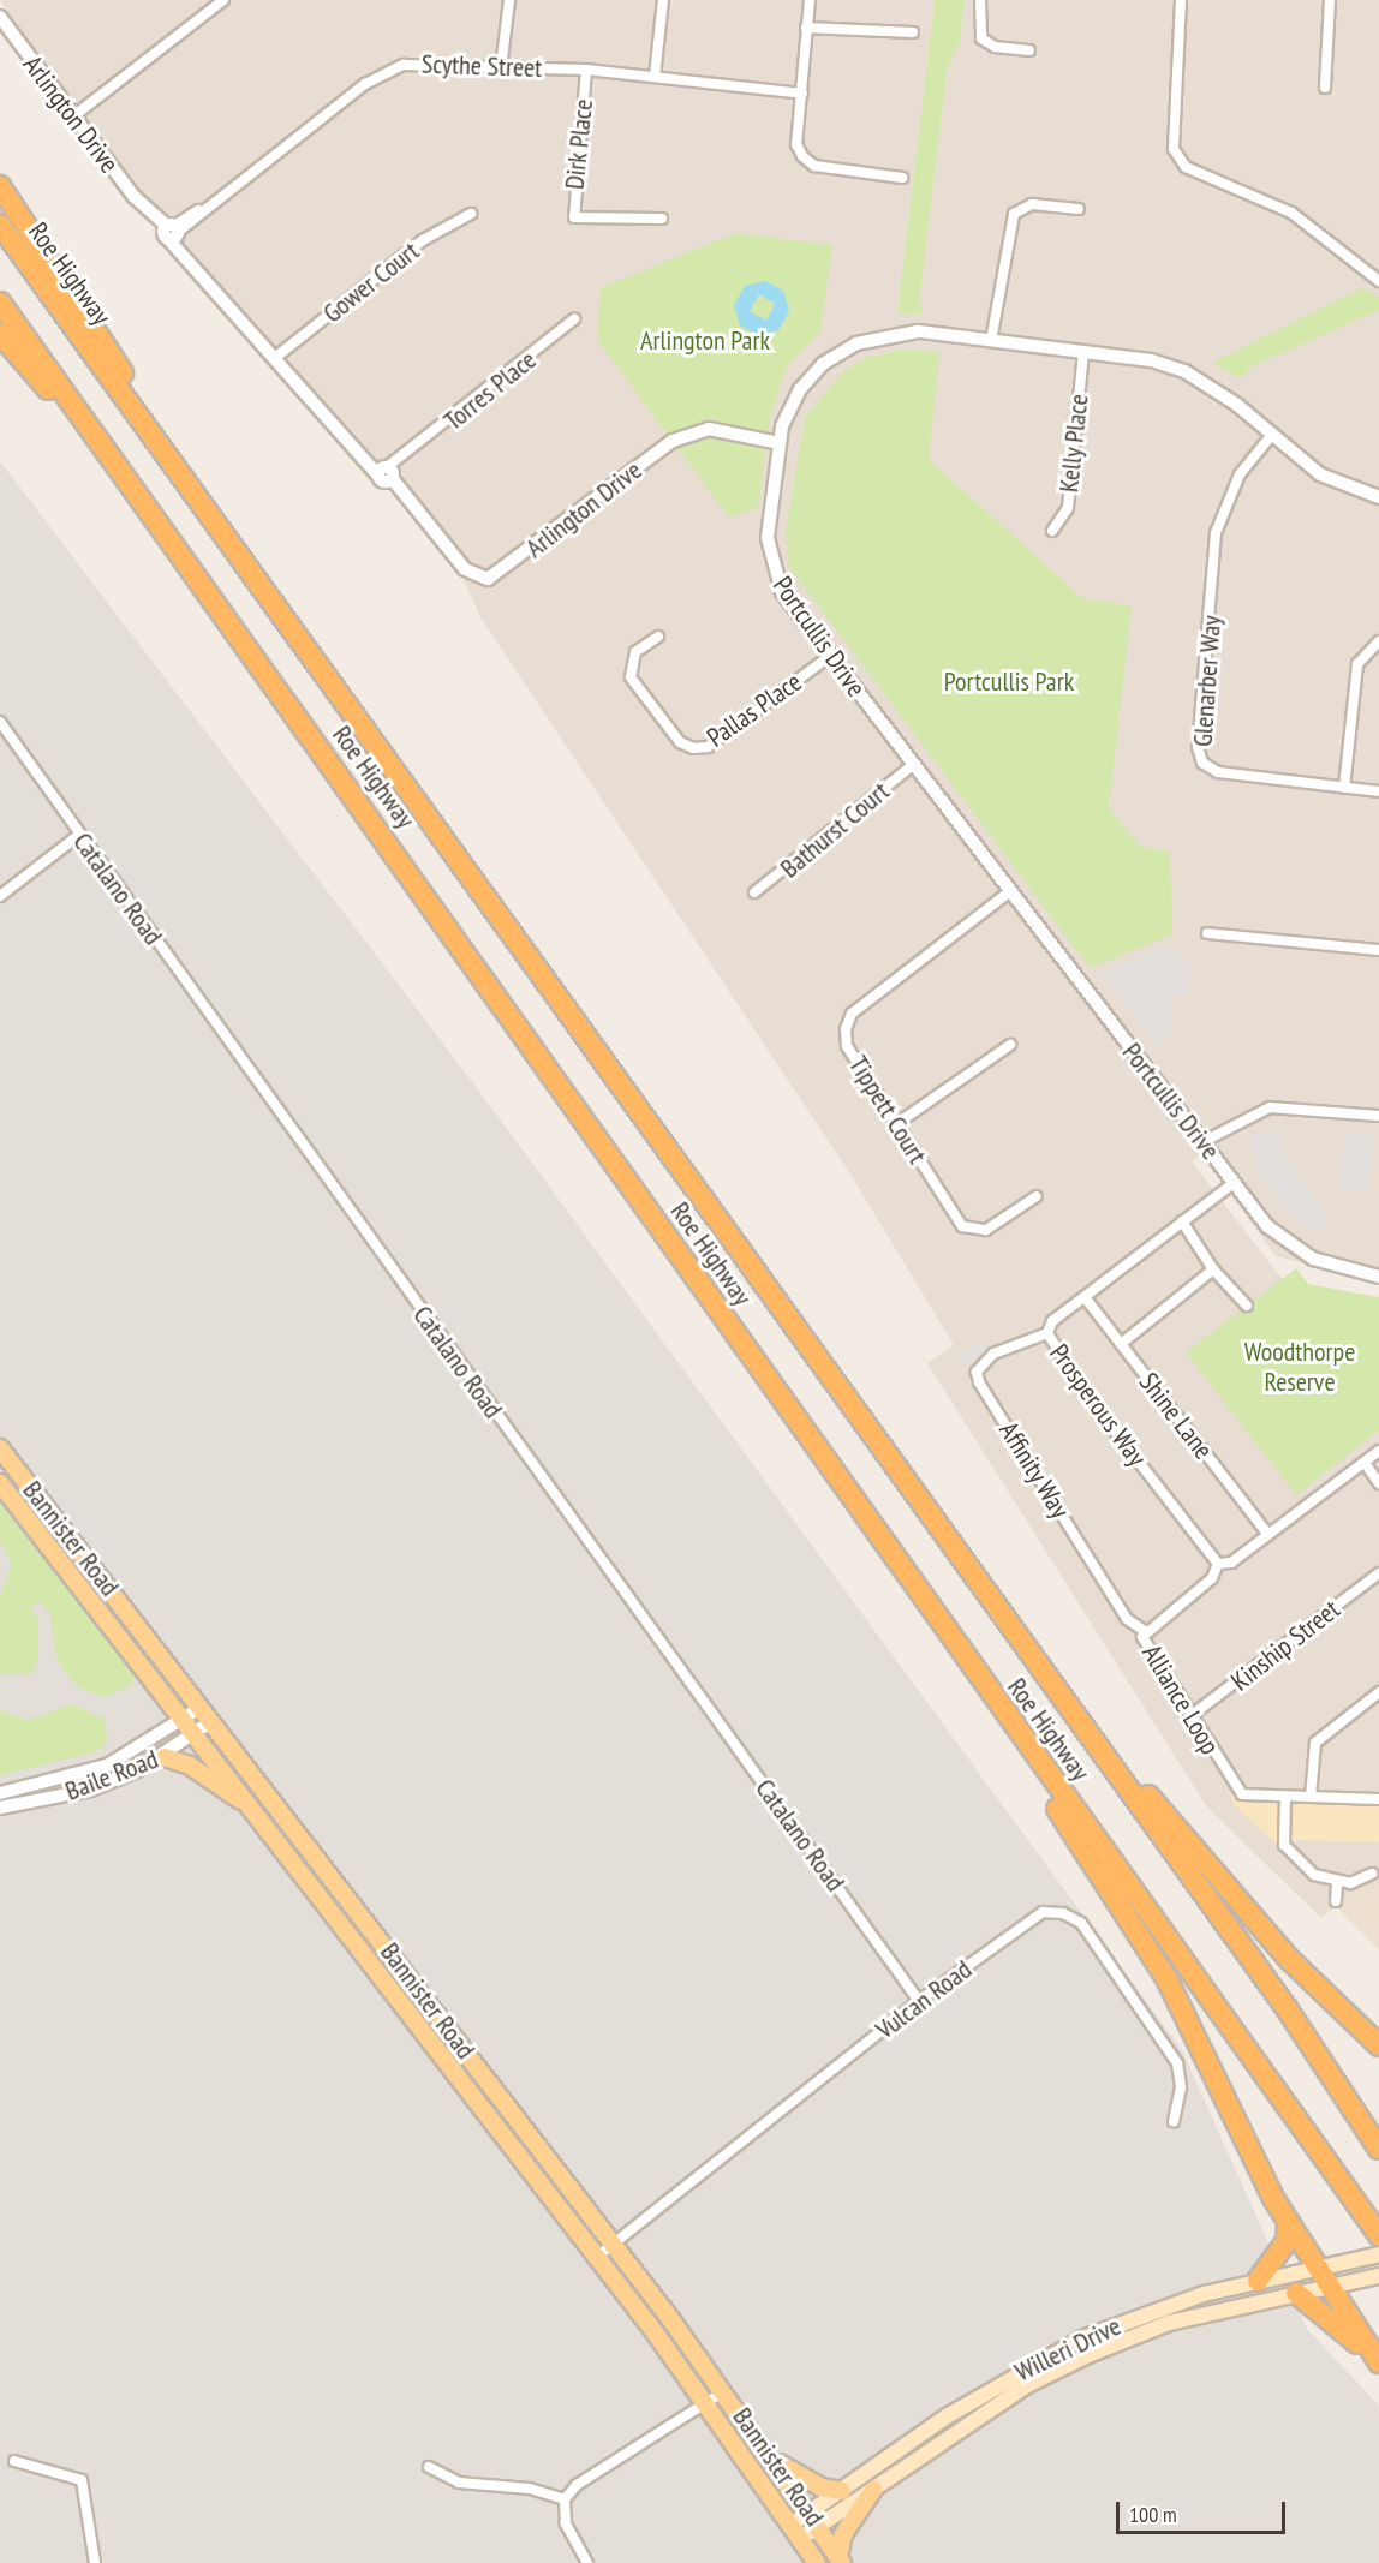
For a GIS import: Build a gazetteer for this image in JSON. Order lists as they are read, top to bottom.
{
  "streets": {
    "highway": ["Roe Highway"],
    "main road": ["Bannister Road", "Willeri Drive"],
    "street": [
      "Scythe Street",
      "Arlington Drive",
      "Dirk Place",
      "Gower Court",
      "Torres Place",
      "Kelly Place",
      "Portcullis Drive",
      "Glenarber Way",
      "Pallas Place",
      "Bathurst Court",
      "Catalano Road",
      "Tippett Court",
      "Prosperous Way",
      "Shine Lane",
      "Affinity Way",
      "Kinship Street",
      "Alliance Loop",
      "Baile Road",
      "Vulcan Road"
    ]
  },
  "crossings": [
    ["Scythe Street", "Arlington Drive"],
    ["Scythe Street", "Dirk Place"],
    ["Arlington Drive", "Gower Court"],
    ["Arlington Drive", "Torres Place"],
    ["Arlington Drive", "Portcullis Drive"],
    ["Kelly Place", "Portcullis Drive"],
    ["Portcullis Drive", "Glenarber Way"],
    ["Portcullis Drive", "Pallas Place"],
    ["Portcullis Drive", "Bathurst Court"],
    ["Portcullis Drive", "Tippett Court"],
    ["Portcullis Drive", "Prosperous Way"],
    ["Catalano Road", "Vulcan Road"],
    ["Prosperous Way", "Shine Lane"],
    ["Prosperous Way", "Affinity Way"],
    ["Prosperous Way", "Alliance Loop"],
    ["Shine Lane", "Alliance Loop"],
    ["Affinity Way", "Alliance Loop"],
    ["Bannister Road", "Baile Road"],
    ["Bannister Road", "Vulcan Road"],
    ["Bannister Road", "Willeri Drive"],
    ["Kinship Street", "Alliance Loop"]
  ],
  "parks": ["Arlington Park", "Portcullis Park", "Woodthorpe Reserve"],
  "scale_bar": "100 m"
}
